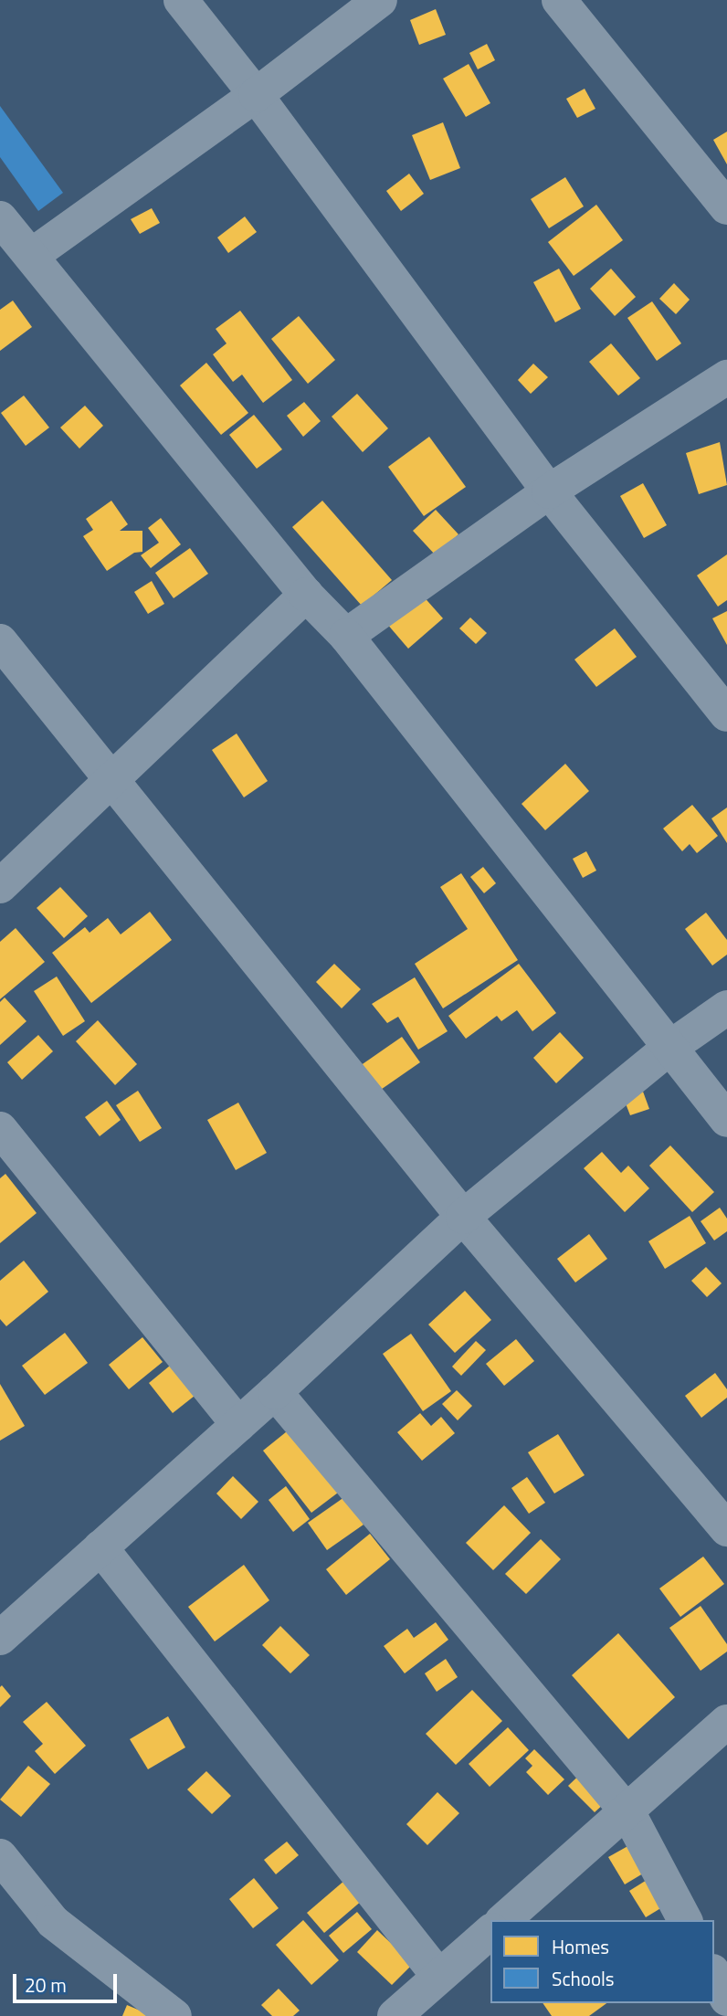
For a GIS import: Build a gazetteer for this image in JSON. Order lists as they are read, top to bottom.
{
  "legend": ["Homes", "Schools"],
  "scale_bar": "20 m"
}
